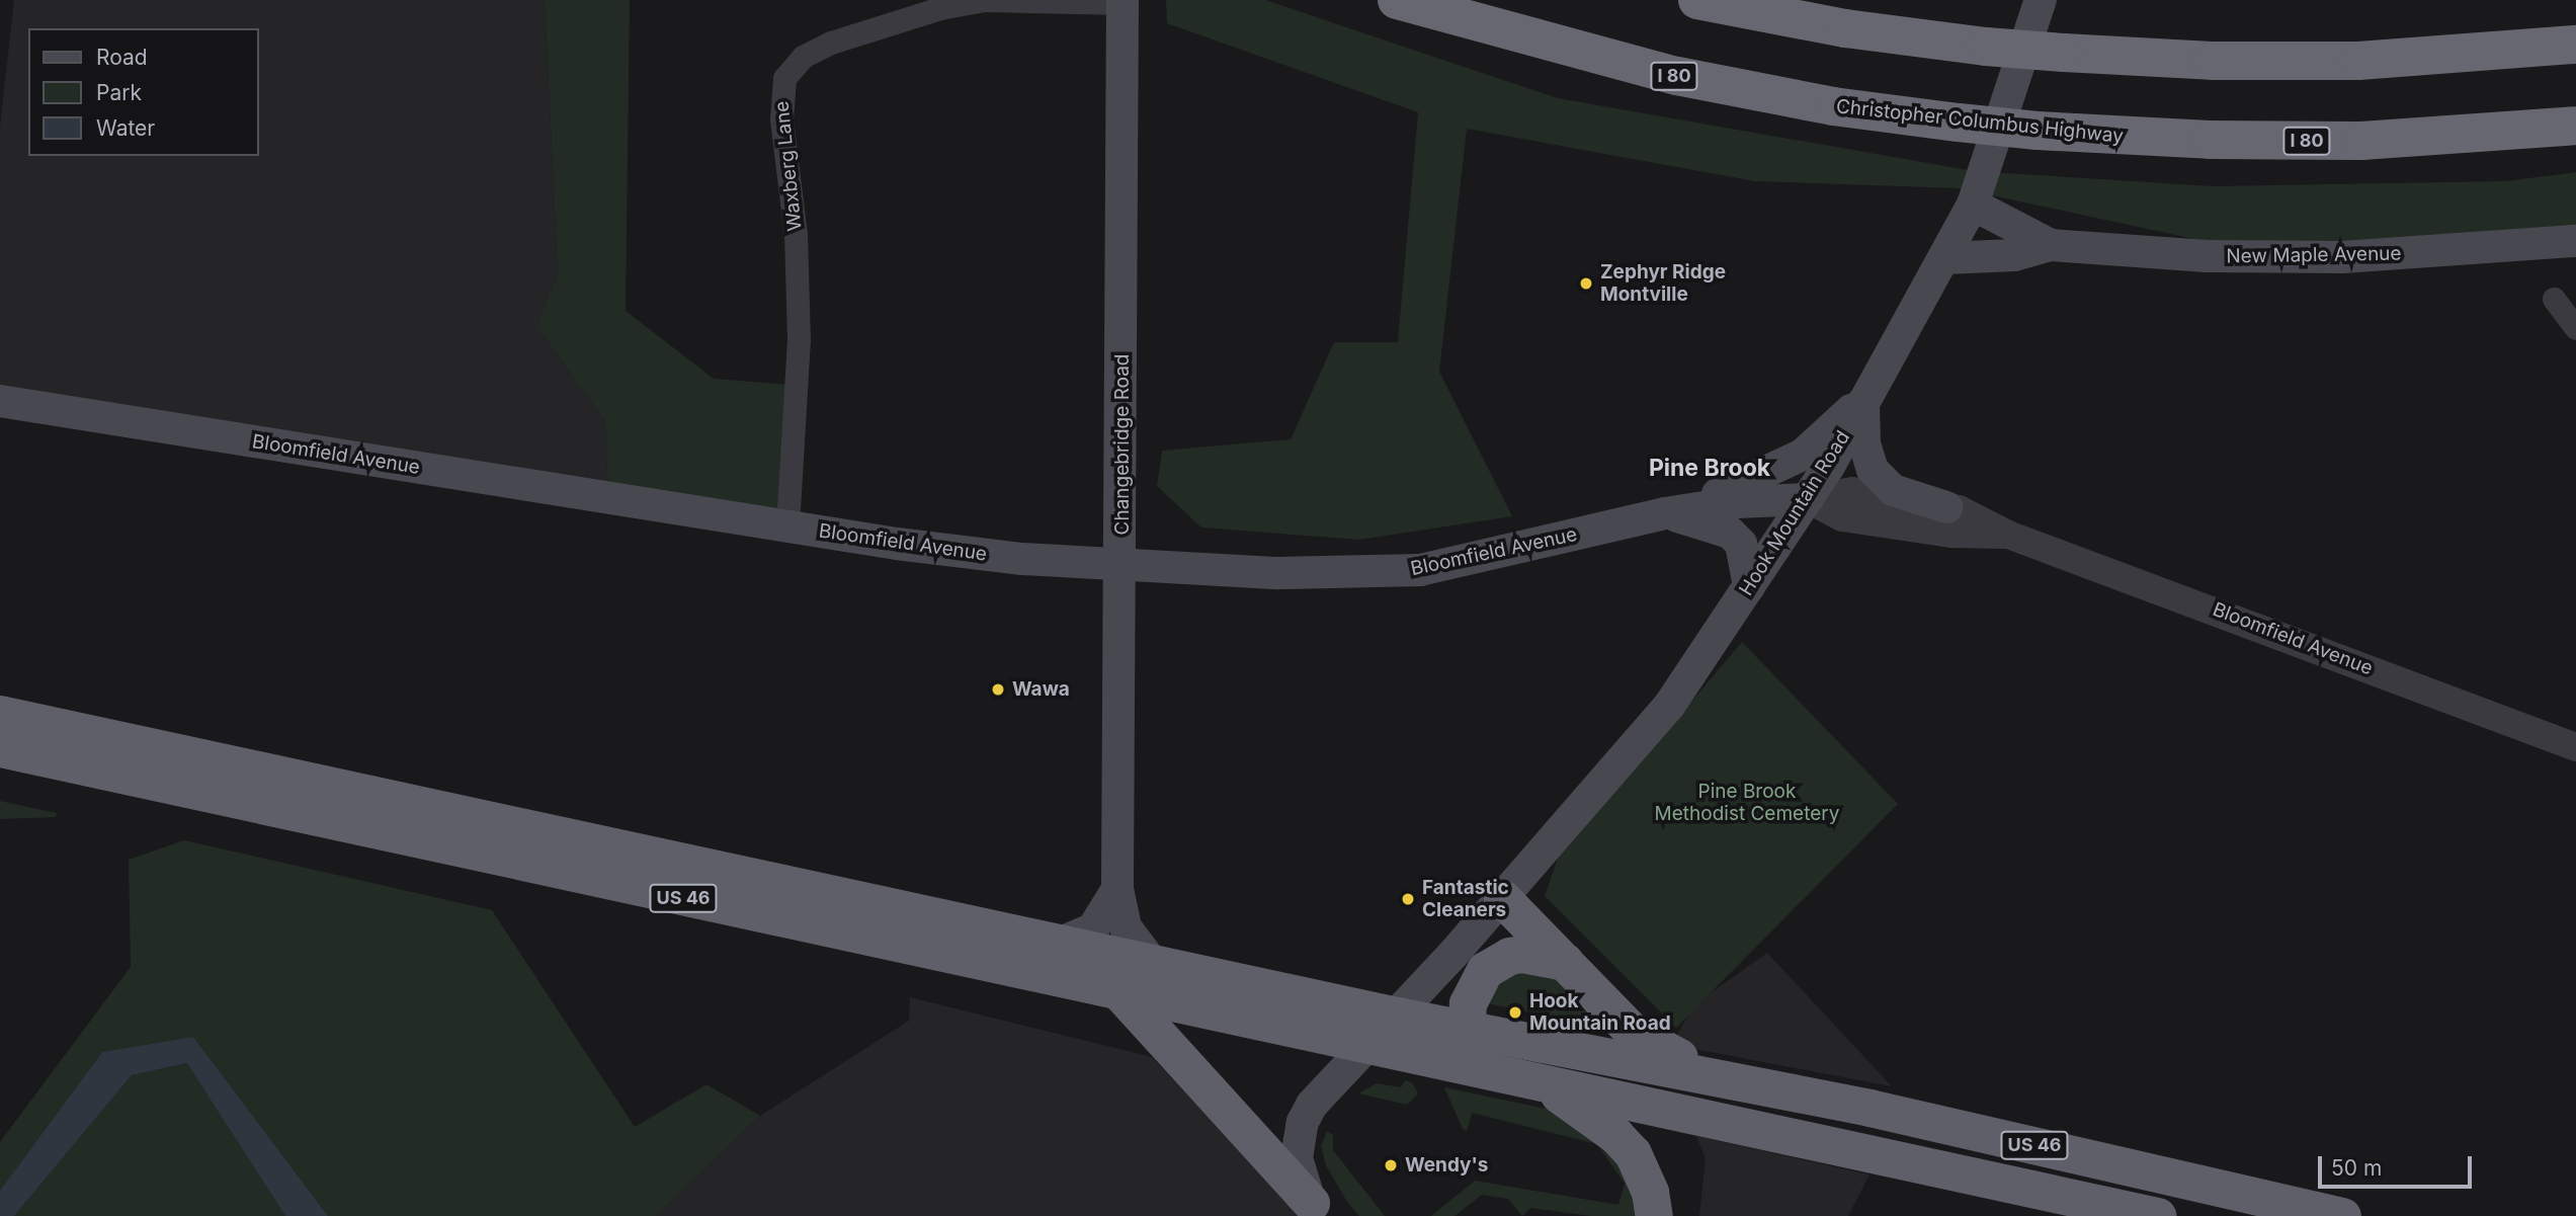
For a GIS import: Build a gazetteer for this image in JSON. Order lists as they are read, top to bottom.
{
  "streets": {
    "highway": ["I 80", "Christopher Columbus Highway", "US 46"],
    "main road": [
      "New Maple Avenue",
      "Changebridge Road",
      "Bloomfield Avenue",
      "Hook Mountain Road"
    ],
    "street": ["Waxberg Lane"]
  },
  "crossings": [
    ["Waxberg Lane", "Changebridge Road"],
    ["Waxberg Lane", "Bloomfield Avenue"],
    ["New Maple Avenue", "Hook Mountain Road"],
    ["Changebridge Road", "Bloomfield Avenue"],
    ["Changebridge Road", "US 46"],
    ["Bloomfield Avenue", "Hook Mountain Road"],
    ["Hook Mountain Road", "US 46"]
  ],
  "districts": ["Pine Brook"],
  "parks": ["Pine Brook Methodist Cemetery"],
  "places": [
    "Zephyr Ridge Montville",
    "Wawa",
    "Fantastic Cleaners",
    "Hook Mountain Road",
    "Wendy's"
  ],
  "legend": ["Road", "Park", "Water"],
  "scale_bar": "50 m"
}
